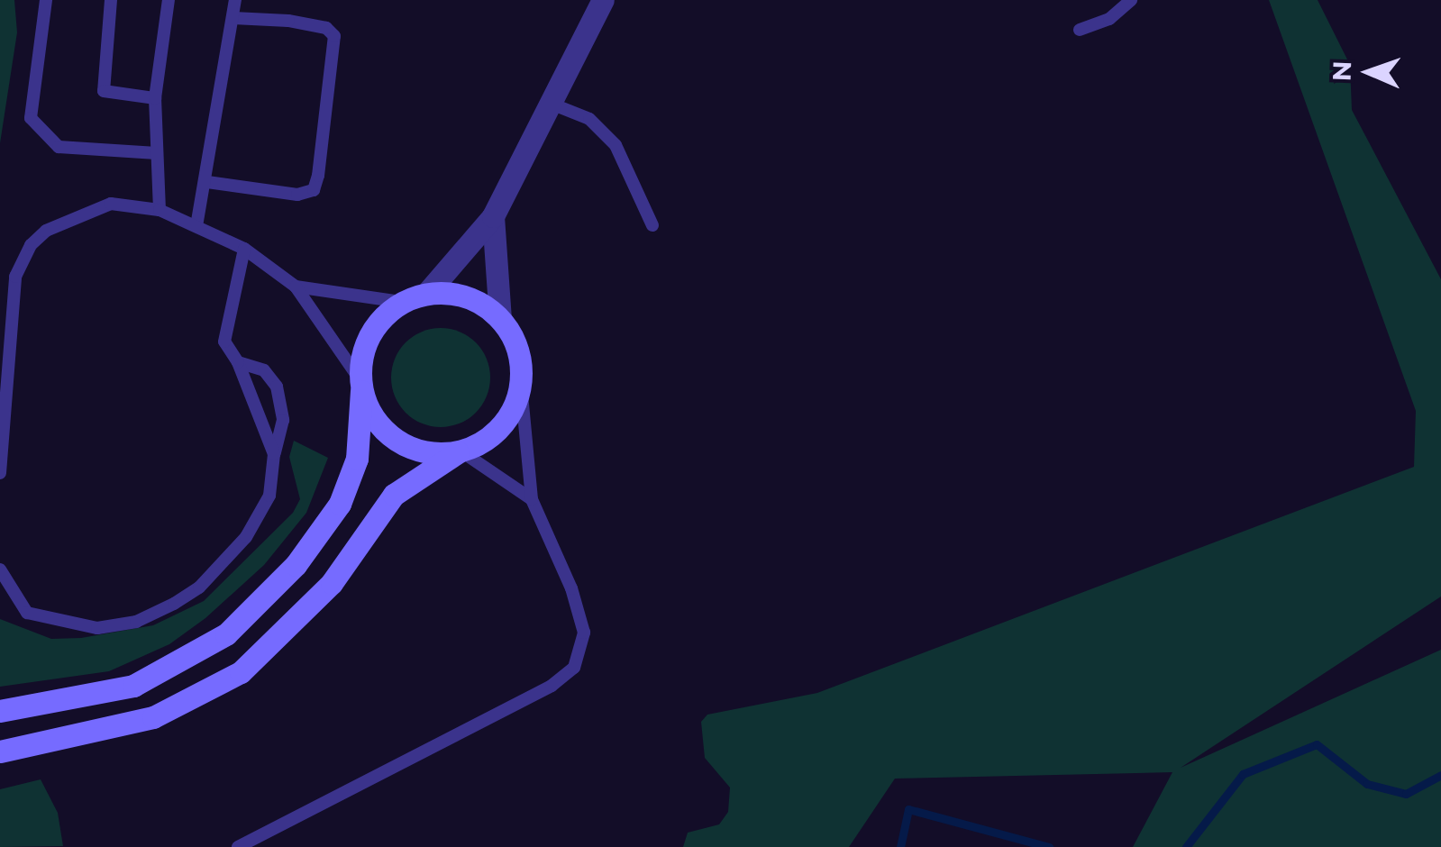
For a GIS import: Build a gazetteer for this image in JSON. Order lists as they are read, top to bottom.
{
  "north": "left"
}
